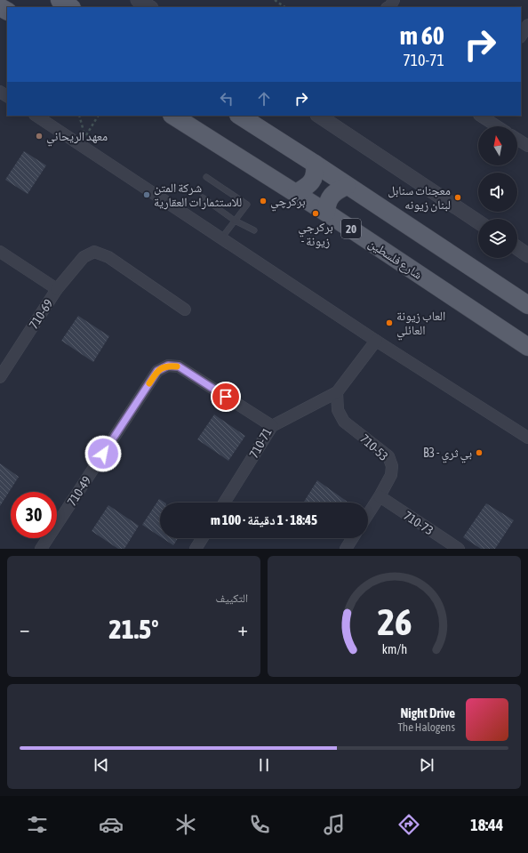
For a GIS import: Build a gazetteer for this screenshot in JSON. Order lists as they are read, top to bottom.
{
  "streets": {
    "main road": ["20", "شارع فلسطين"],
    "street": [
      "710-69",
      "710-71",
      "710-53",
      "710-49",
      "710-73"
    ]
  },
  "crossings": [
    ["710-71", "710-49"],
    ["710-53", "710-73"]
  ],
  "places": [
    "معهد الريحاني",
    "شركة المتن للاستثمارات العقارية",
    "معجنات سنابل لبنان زيونه",
    "بركرچي",
    "بركرجي - زيونة",
    "العاب زيونة العائلي",
    "B3 - بي ثري"
  ],
  "north": "top",
  "page": {
    "turn": ["60 m", "710-71"],
    "limit": "30",
    "trip": "18:45 · 1 دقيقة · 100 m",
    "tile": "التكييف",
    "heat": ["−", "21.5°", "+"],
    "song": ["Night Drive", "The Halogens"],
    "tabs": "18:44",
    "gauge": ["26", "km/h"]
  }
}
